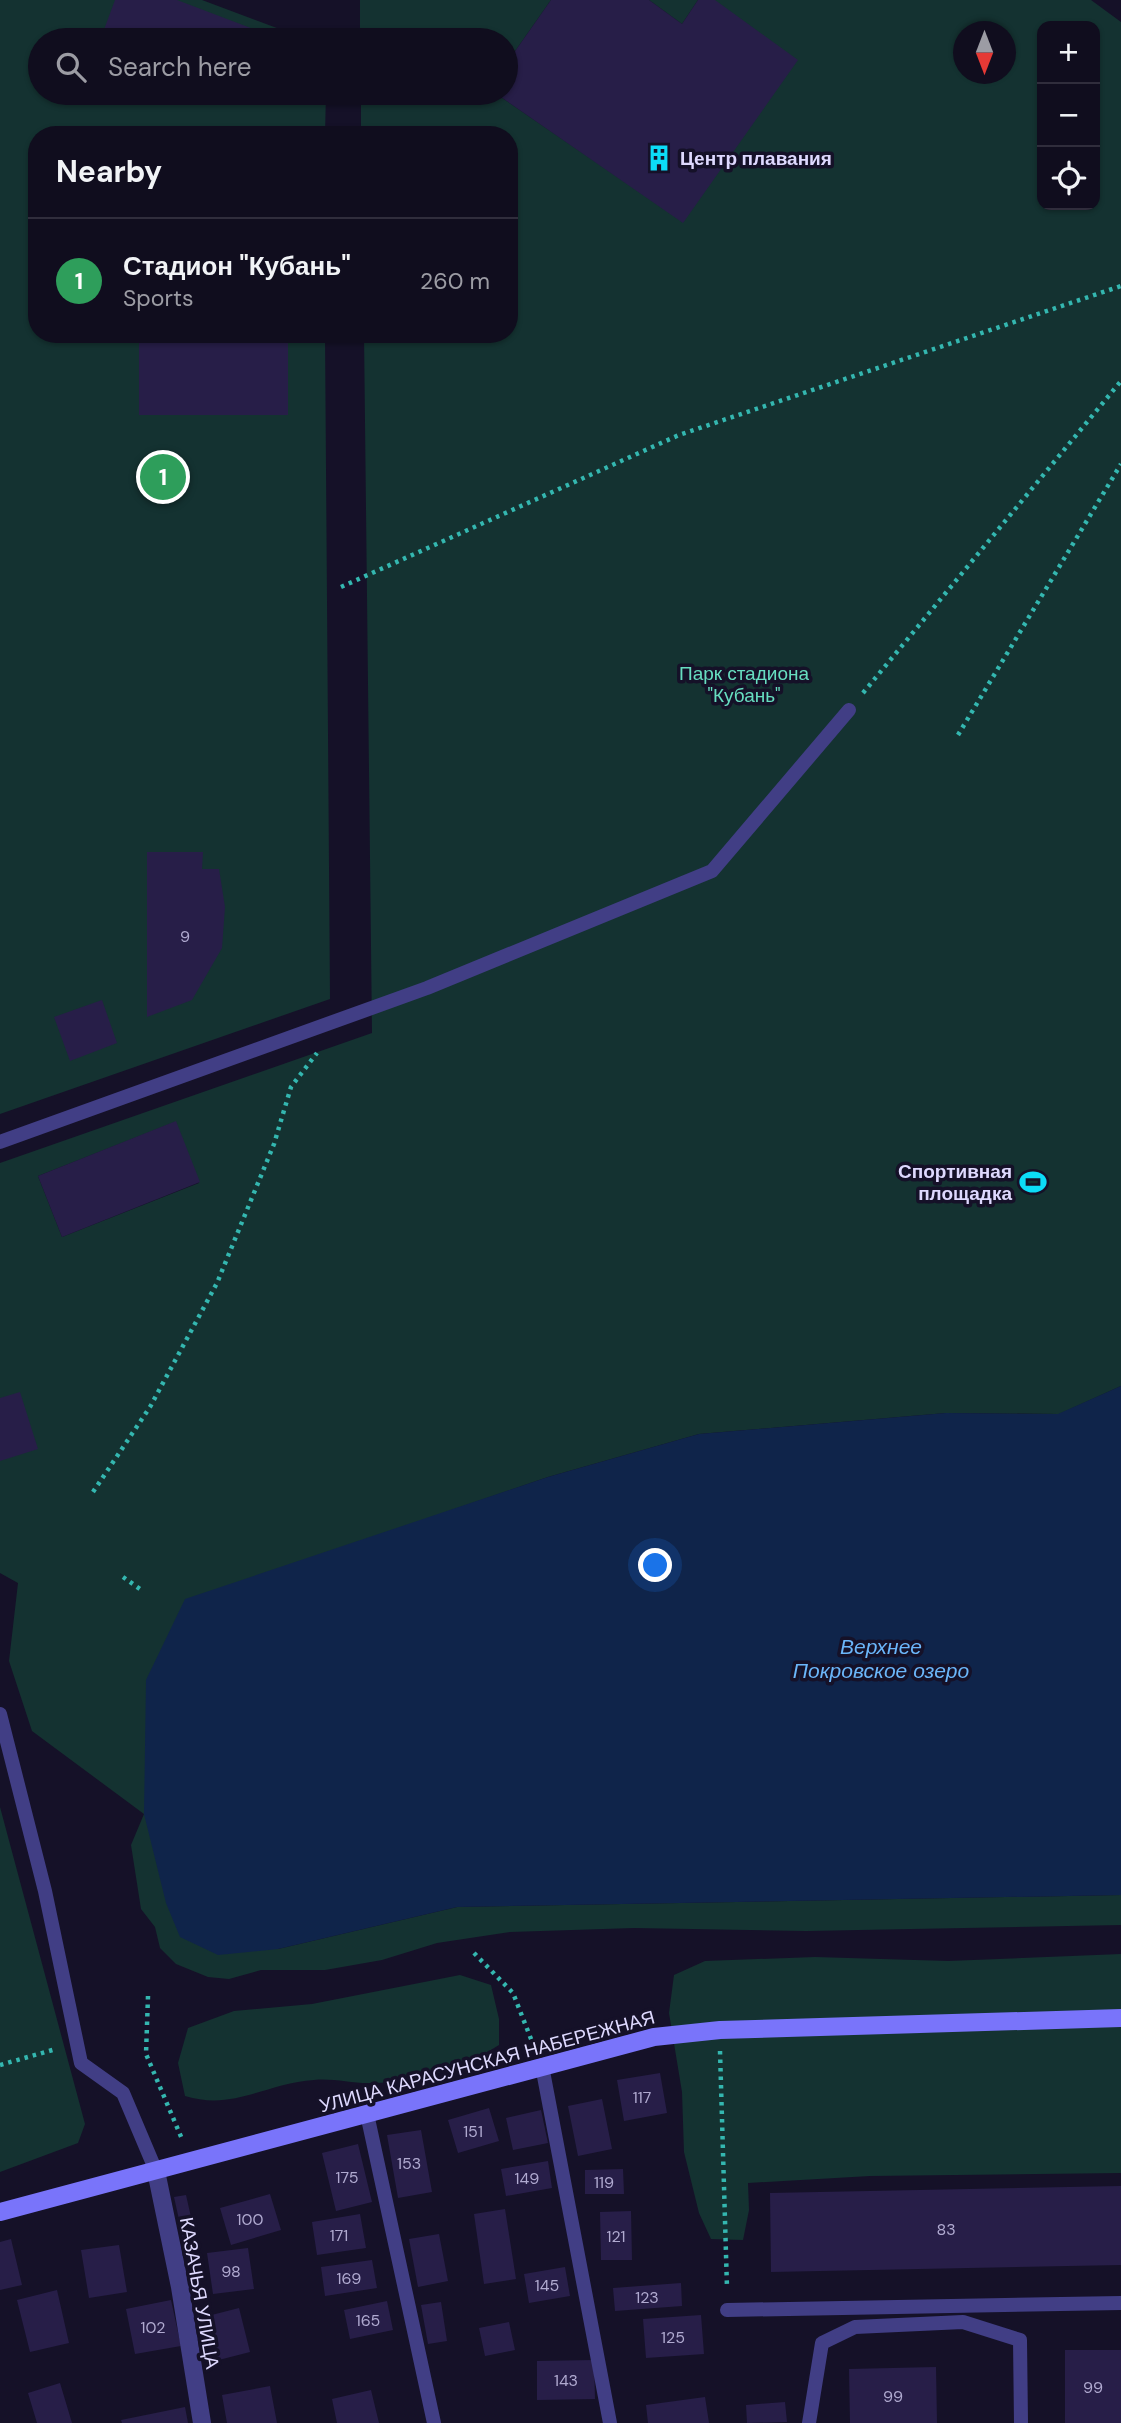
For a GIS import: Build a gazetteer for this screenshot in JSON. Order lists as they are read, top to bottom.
{
  "streets": {
    "street": ["УЛИЦА КАРАСУНСКАЯ НАБЕРЕЖНАЯ", "КАЗАЧЬЯ УЛИЦА"]
  },
  "crossings": [
    ["УЛИЦА КАРАСУНСКАЯ НАБЕРЕЖНАЯ", "КАЗАЧЬЯ УЛИЦА"]
  ],
  "water": ["Верхнее Покровское озеро"],
  "parks": ["Парк стадиона \"Кубань\""],
  "places": {
    "building": ["Центр плавания"],
    "sports": ["Спортивная площадка"]
  },
  "house_numbers": [
    "9",
    "117",
    "151",
    "153",
    "175",
    "149",
    "119",
    "100",
    "83",
    "171",
    "121",
    "98",
    "169",
    "145",
    "123",
    "165",
    "102",
    "125",
    "143",
    "99",
    "99"
  ],
  "north": "bottom",
  "page": {
    "map_buttons": ["+", "−"],
    "search": "Search here",
    "heading": "Nearby",
    "list": [
      {
        "mark": "1",
        "name": "Стадион \"Кубань\"",
        "note": "Sports",
        "value": "260 m"
      }
    ],
    "pins": "1"
  }
}
